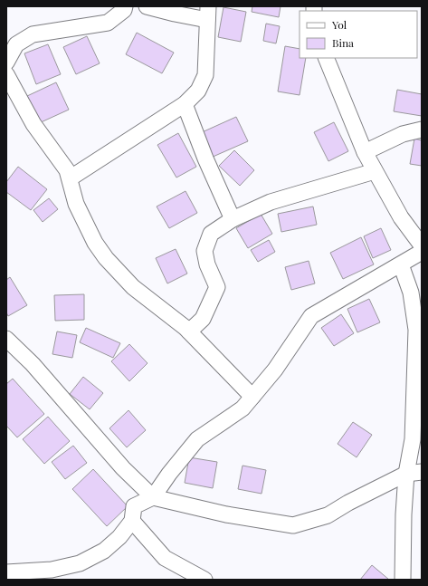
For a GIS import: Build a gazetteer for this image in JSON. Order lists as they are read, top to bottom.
{
  "legend": ["Yol", "Bina"]
}
